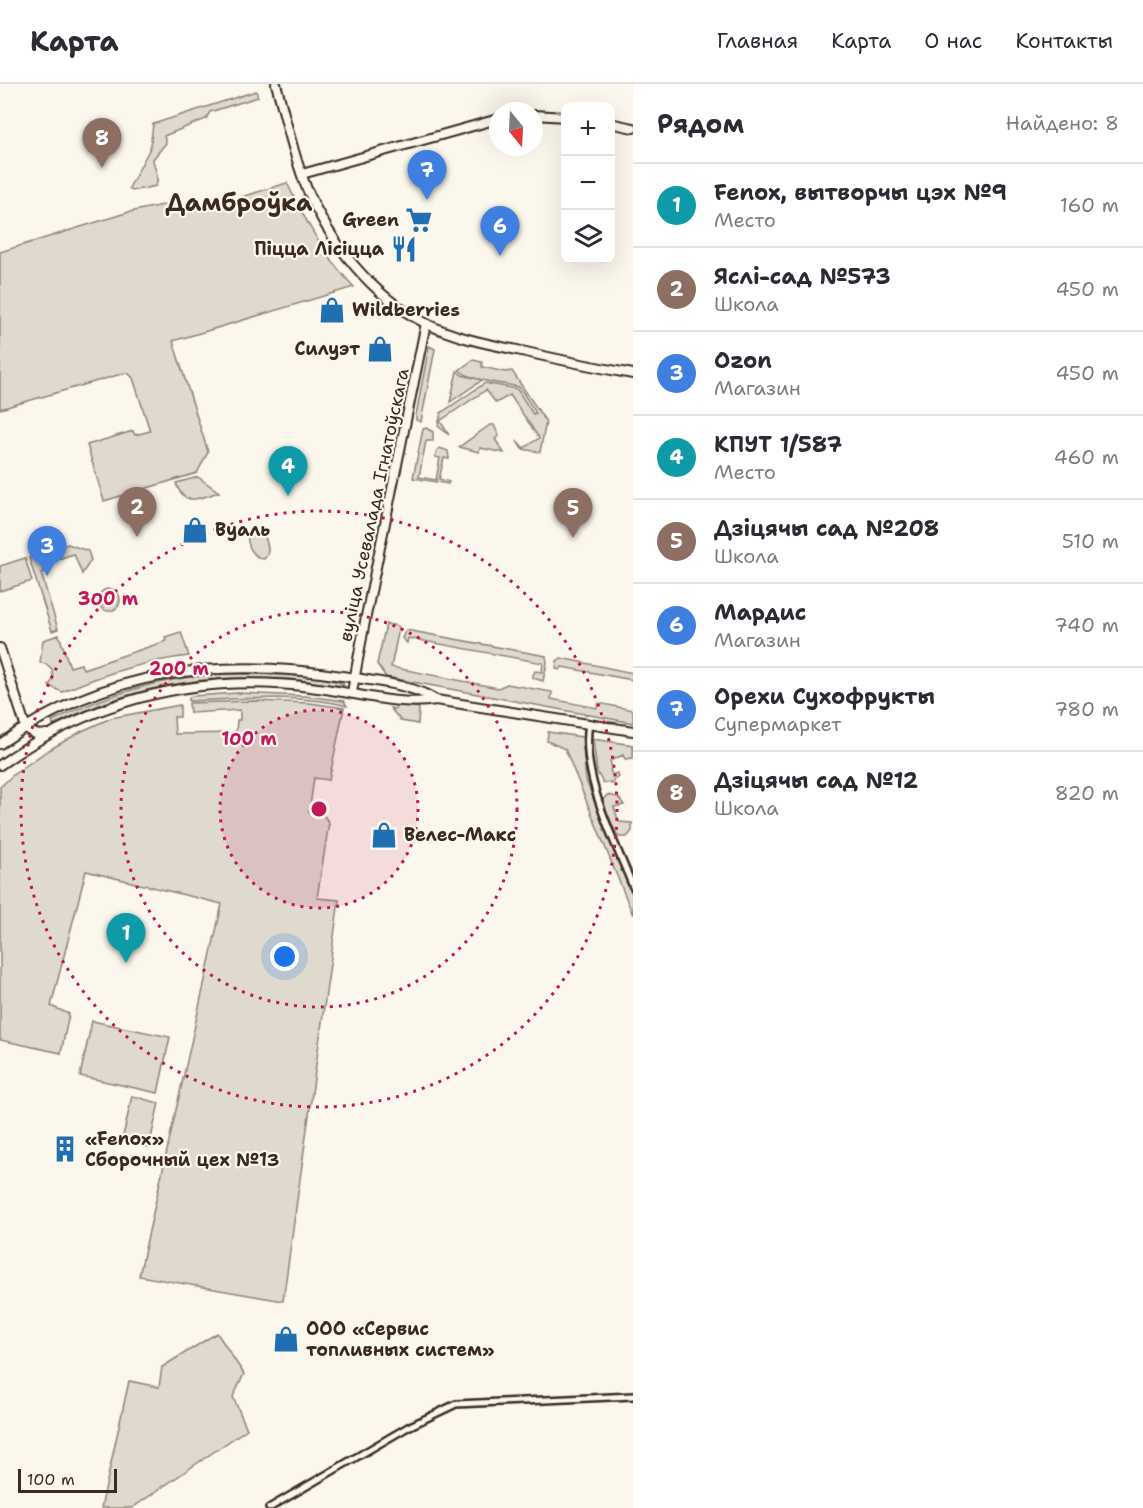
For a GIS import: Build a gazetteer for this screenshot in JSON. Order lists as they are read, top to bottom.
{
  "streets": {
    "main road": ["вуліца Усевалада Ігнатоўскага"]
  },
  "districts": ["Дамброўка"],
  "places": {
    "supermarket": ["Green"],
    "restaurant": ["Піцца Лісіцца"],
    "shop": [
      "Wildberries",
      "Силуэт",
      "Вуаль",
      "Велес-Макс",
      "ООО «Сервис топливных систем»"
    ],
    "building": ["«Fenox» Сборочный цех №13"]
  },
  "scale_bar": "100 m",
  "north": "bottom",
  "page": {
    "header": "Карта",
    "nav": [
      "Главная",
      "Карта",
      "О нас",
      "Контакты"
    ],
    "heading": ["Рядом", "Найдено: 8"],
    "map_buttons": ["+", "−"],
    "pins": [
      "8",
      "7",
      "6",
      "4",
      "2",
      "5",
      "3",
      "1"
    ],
    "list": [
      {
        "mark": "1",
        "name": "Fenox, вытворчы цэх №9",
        "note": "Место",
        "value": "160 m"
      },
      {
        "mark": "2",
        "name": "Яслі-сад №573",
        "note": "Школа",
        "value": "450 m"
      },
      {
        "mark": "3",
        "name": "Ozon",
        "note": "Магазин",
        "value": "450 m"
      },
      {
        "mark": "4",
        "name": "КПУТ 1/587",
        "note": "Место",
        "value": "460 m"
      },
      {
        "mark": "5",
        "name": "Дзіцячы сад №208",
        "note": "Школа",
        "value": "510 m"
      },
      {
        "mark": "6",
        "name": "Мардис",
        "note": "Магазин",
        "value": "740 m"
      },
      {
        "mark": "7",
        "name": "Орехи Сухофрукты",
        "note": "Супермаркет",
        "value": "780 m"
      },
      {
        "mark": "8",
        "name": "Дзіцячы сад №12",
        "note": "Школа",
        "value": "820 m"
      }
    ],
    "scale": "100 m"
  },
  "rings": ["300 m", "200 m", "100 m"]
}
